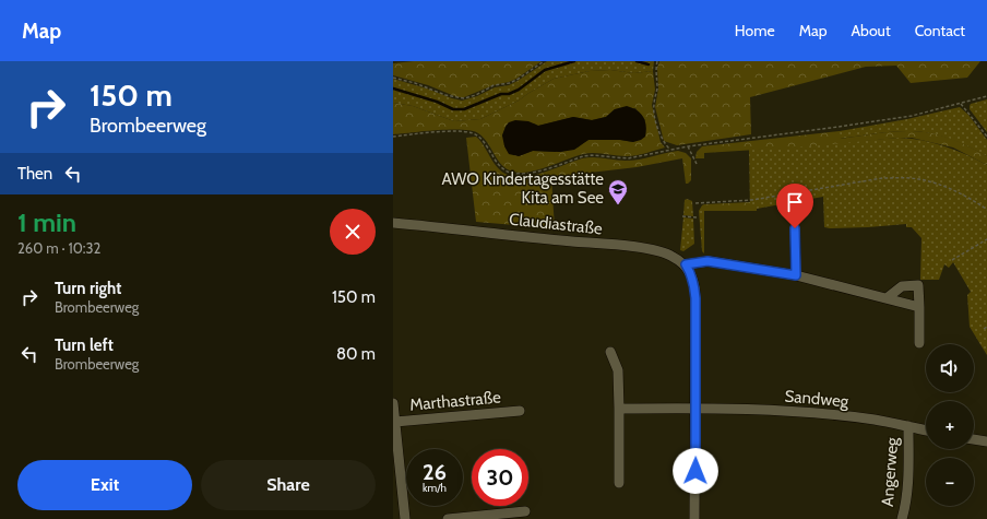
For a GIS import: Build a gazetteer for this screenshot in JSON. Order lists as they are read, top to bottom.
{
  "streets": {
    "street": [
      "Claudiastraße",
      "Sandweg",
      "Marthastraße",
      "Angerweg"
    ]
  },
  "crossings": [
    ["Sandweg", "Angerweg"]
  ],
  "places": {
    "school or university": ["AWO Kindertagesstätte Kita am See"]
  },
  "page": {
    "header": "Map",
    "nav": [
      "Home",
      "Map",
      "About",
      "Contact"
    ],
    "turn": ["150 m", "Brombeerweg"],
    "then": "Then",
    "heading": ["1 min", "260 m · 10:32"],
    "list": [
      {
        "name": "Turn right",
        "note": "Brombeerweg",
        "value": "150 m"
      },
      {
        "name": "Turn left",
        "note": "Brombeerweg",
        "value": "80 m"
      }
    ],
    "map_buttons": ["+", "−"],
    "speed": "26 km/h",
    "limit": "30",
    "buttons": ["Exit", "Share"]
  }
}
